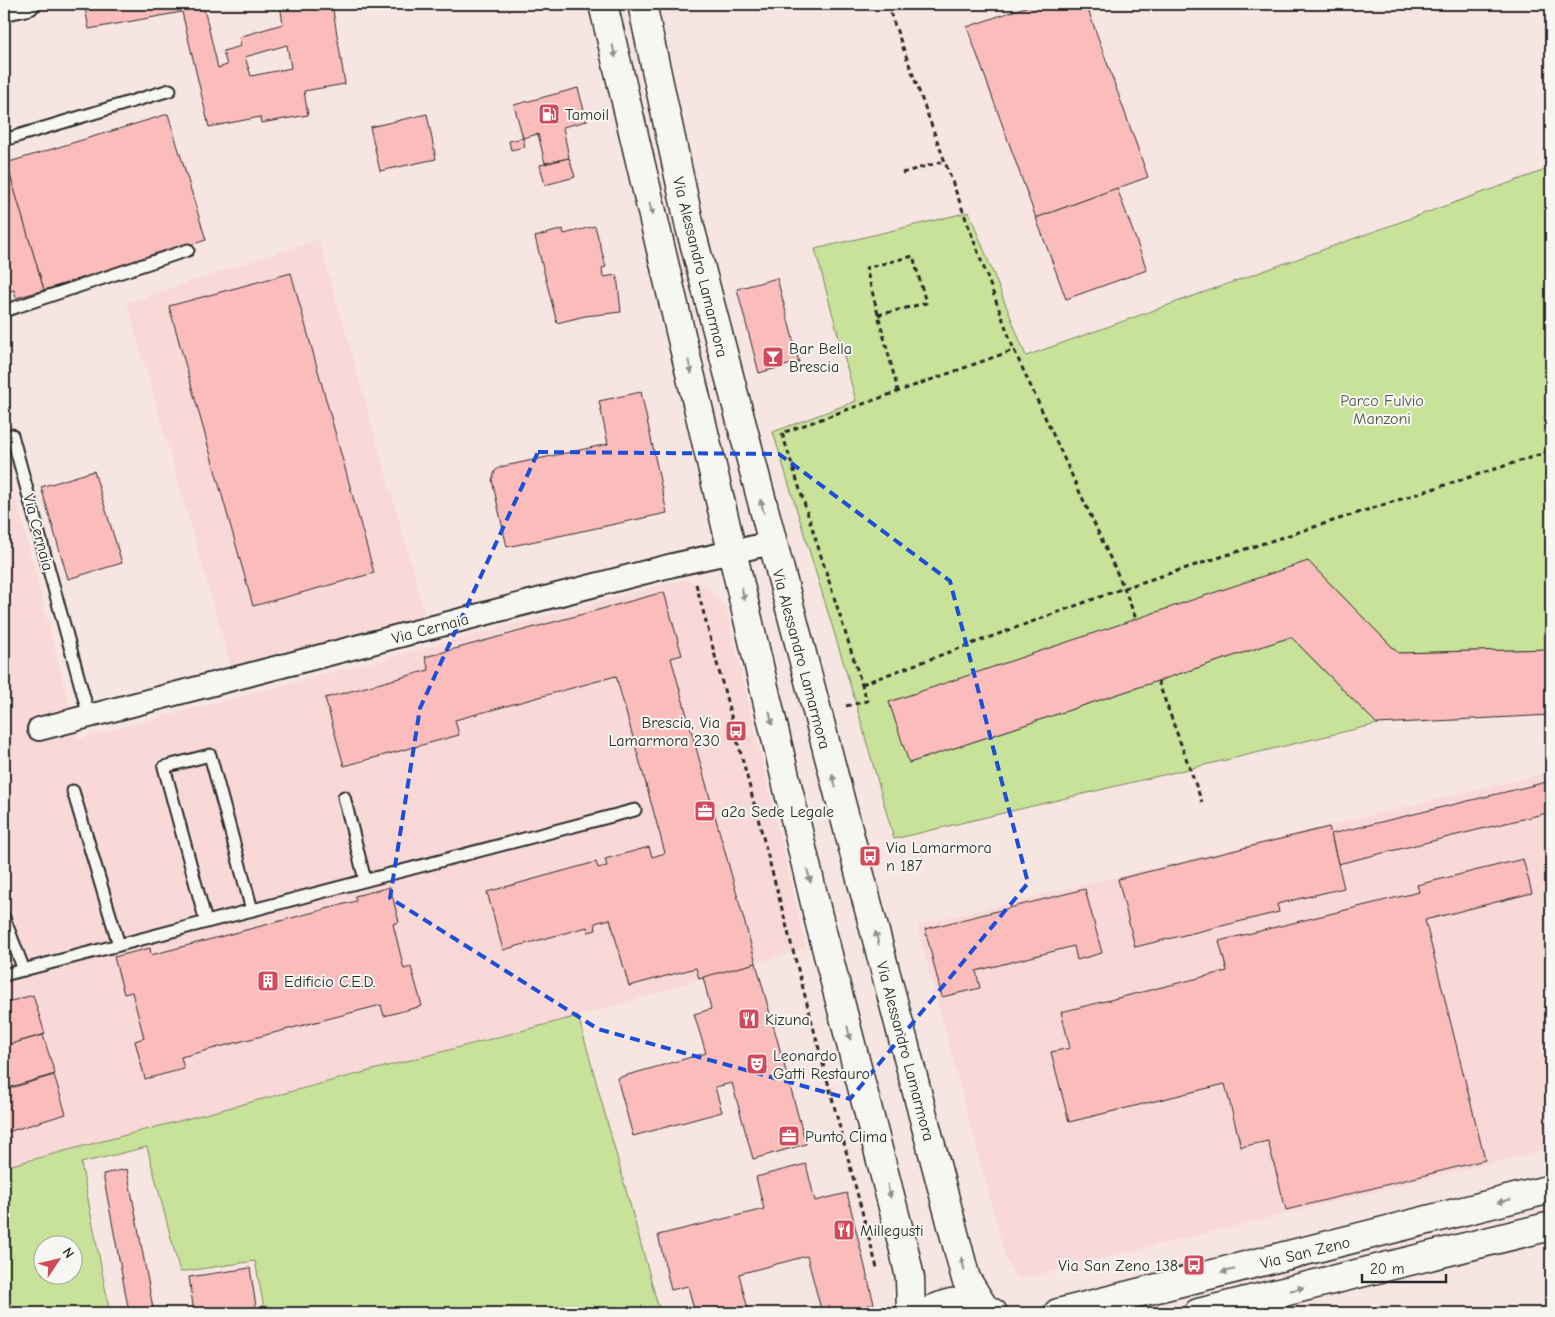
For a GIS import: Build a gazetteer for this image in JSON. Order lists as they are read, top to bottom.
{
  "streets": {
    "main road": ["Via Alessandro Lamarmora", "Via San Zeno"],
    "street": ["Via Cernaia"]
  },
  "crossings": [
    ["Via Alessandro Lamarmora", "Via Cernaia"]
  ],
  "parks": ["Parco Fulvio Manzoni"],
  "places": {
    "fuel station": ["Tamoil"],
    "bar": ["Bar Bella Brescia"],
    "bus stop": ["Brescia, Via Lamarmora 230", "Via Lamarmora n 187", "Via San Zeno 138"],
    "office": ["a2a Sede Legale", "Punto Clima"],
    "building": ["Edificio C.E.D."],
    "restaurant": ["Kizuna", "Millegusti"],
    "theatre": ["Leonardo Gatti Restauro"]
  },
  "scale_bar": "20 m",
  "north": "top right"
}
